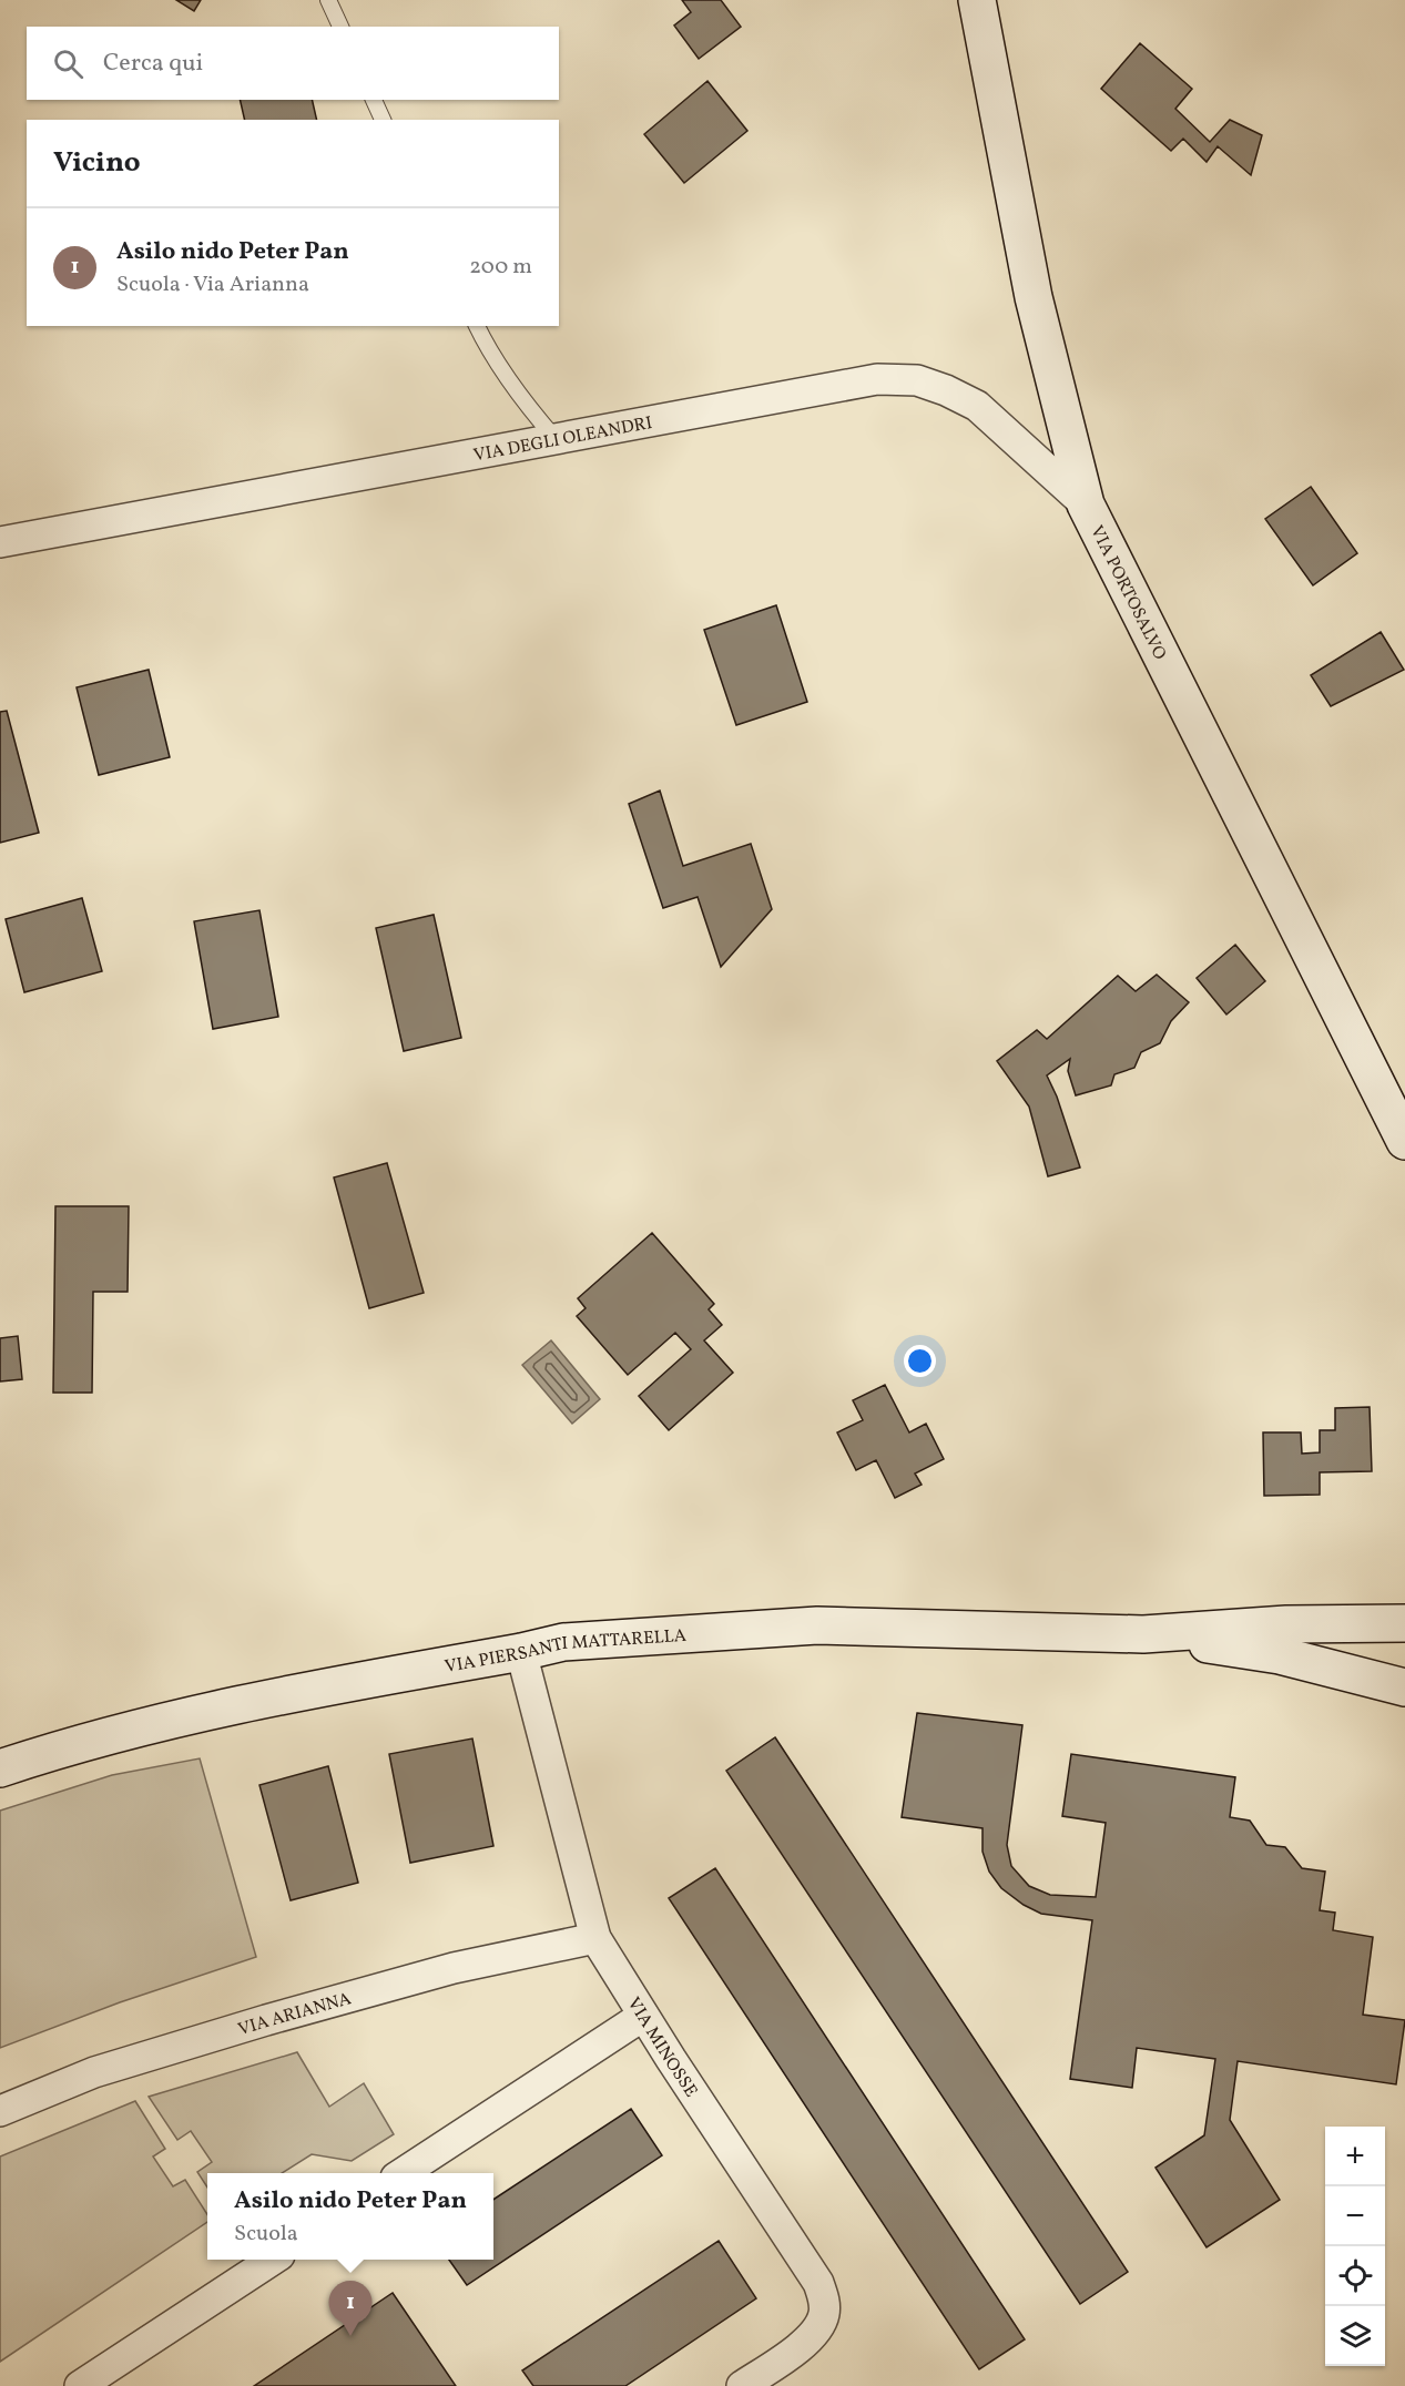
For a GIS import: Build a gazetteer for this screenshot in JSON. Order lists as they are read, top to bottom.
{
  "streets": {
    "street": [
      "VIA DEGLI OLEANDRI",
      "VIA PORTOSALVO",
      "VIA PIERSANTI MATTARELLA",
      "VIA ARIANNA",
      "VIA MINOSSE"
    ]
  },
  "crossings": [
    ["VIA DEGLI OLEANDRI", "VIA PORTOSALVO"],
    ["VIA PIERSANTI MATTARELLA", "VIA MINOSSE"],
    ["VIA ARIANNA", "VIA MINOSSE"]
  ],
  "page": {
    "search": "Cerca qui",
    "heading": "Vicino",
    "list": [
      {
        "mark": "1",
        "name": "Asilo nido Peter Pan",
        "note": "Scuola · Via Arianna",
        "value": "200 m"
      }
    ],
    "map_buttons": ["+", "−"],
    "popup": ["Asilo nido Peter Pan", "Scuola"],
    "pins": "1"
  }
}
